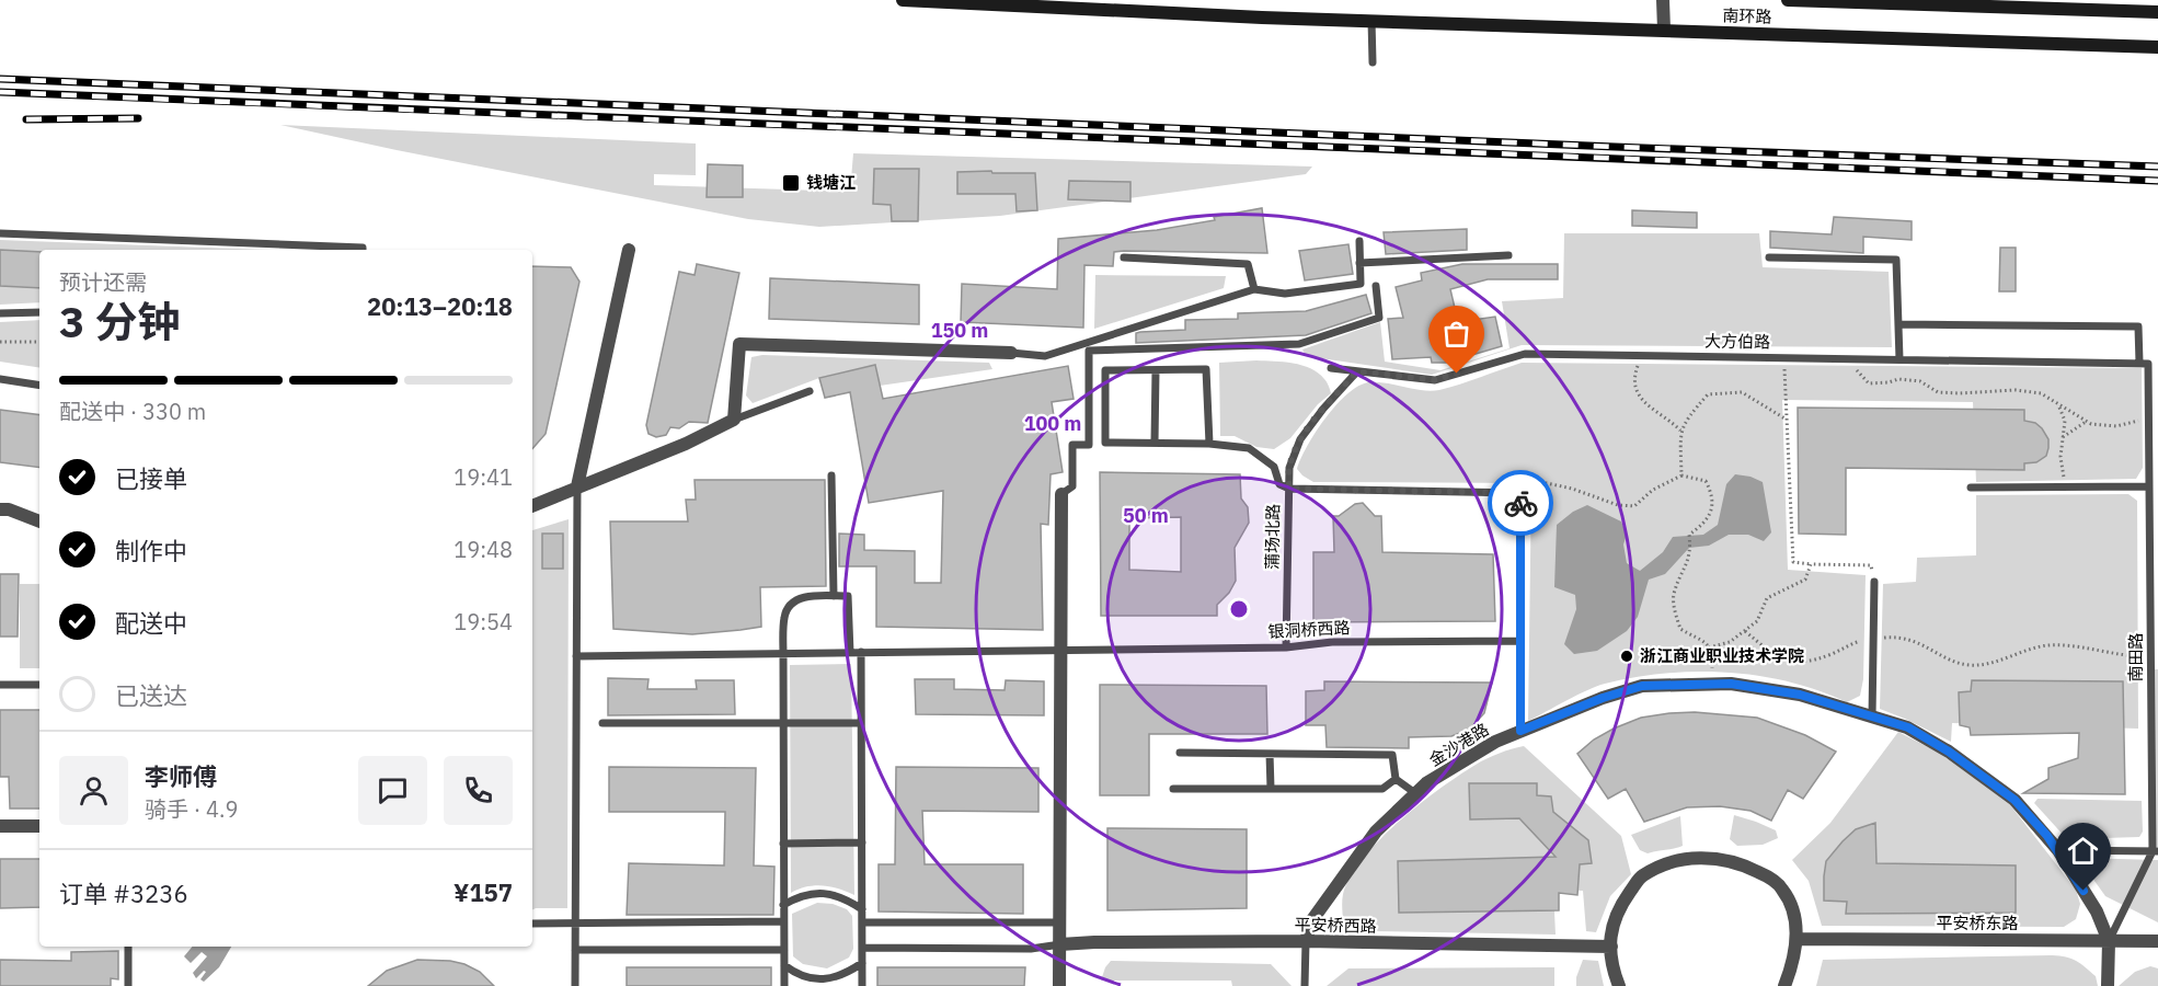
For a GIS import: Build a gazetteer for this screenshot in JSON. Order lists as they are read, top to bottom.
{
  "streets": {
    "main road": ["南环路"],
    "street": ["金沙港路", "平安桥东路", "平安桥西路"],
    "lane": [
      "大方伯路",
      "蒲场北路",
      "银洞桥西路",
      "南田路"
    ]
  },
  "crossings": [
    ["大方伯路", "蒲场北路"],
    ["大方伯路", "南田路"],
    ["蒲场北路", "银洞桥西路"],
    ["南田路", "金沙港路"],
    ["南田路", "平安桥东路"],
    ["金沙港路", "平安桥东路"],
    ["金沙港路", "平安桥西路"]
  ],
  "places": {
    "transit": ["钱塘江"],
    "other": ["浙江商业职业技术学院"]
  },
  "page": {
    "heading": ["3 分钟", "预计还需", "20:13–20:18"],
    "panel": [
      "李师傅",
      "骑手 · 4.9",
      "订单 #3236",
      "¥157"
    ],
    "bar": "配送中 · 330 m",
    "list": [
      ["已接单", "19:41"],
      ["制作中", "19:48"],
      ["配送中", "19:54"],
      "已送达"
    ]
  },
  "rings": ["150 m", "100 m", "50 m"]
}
